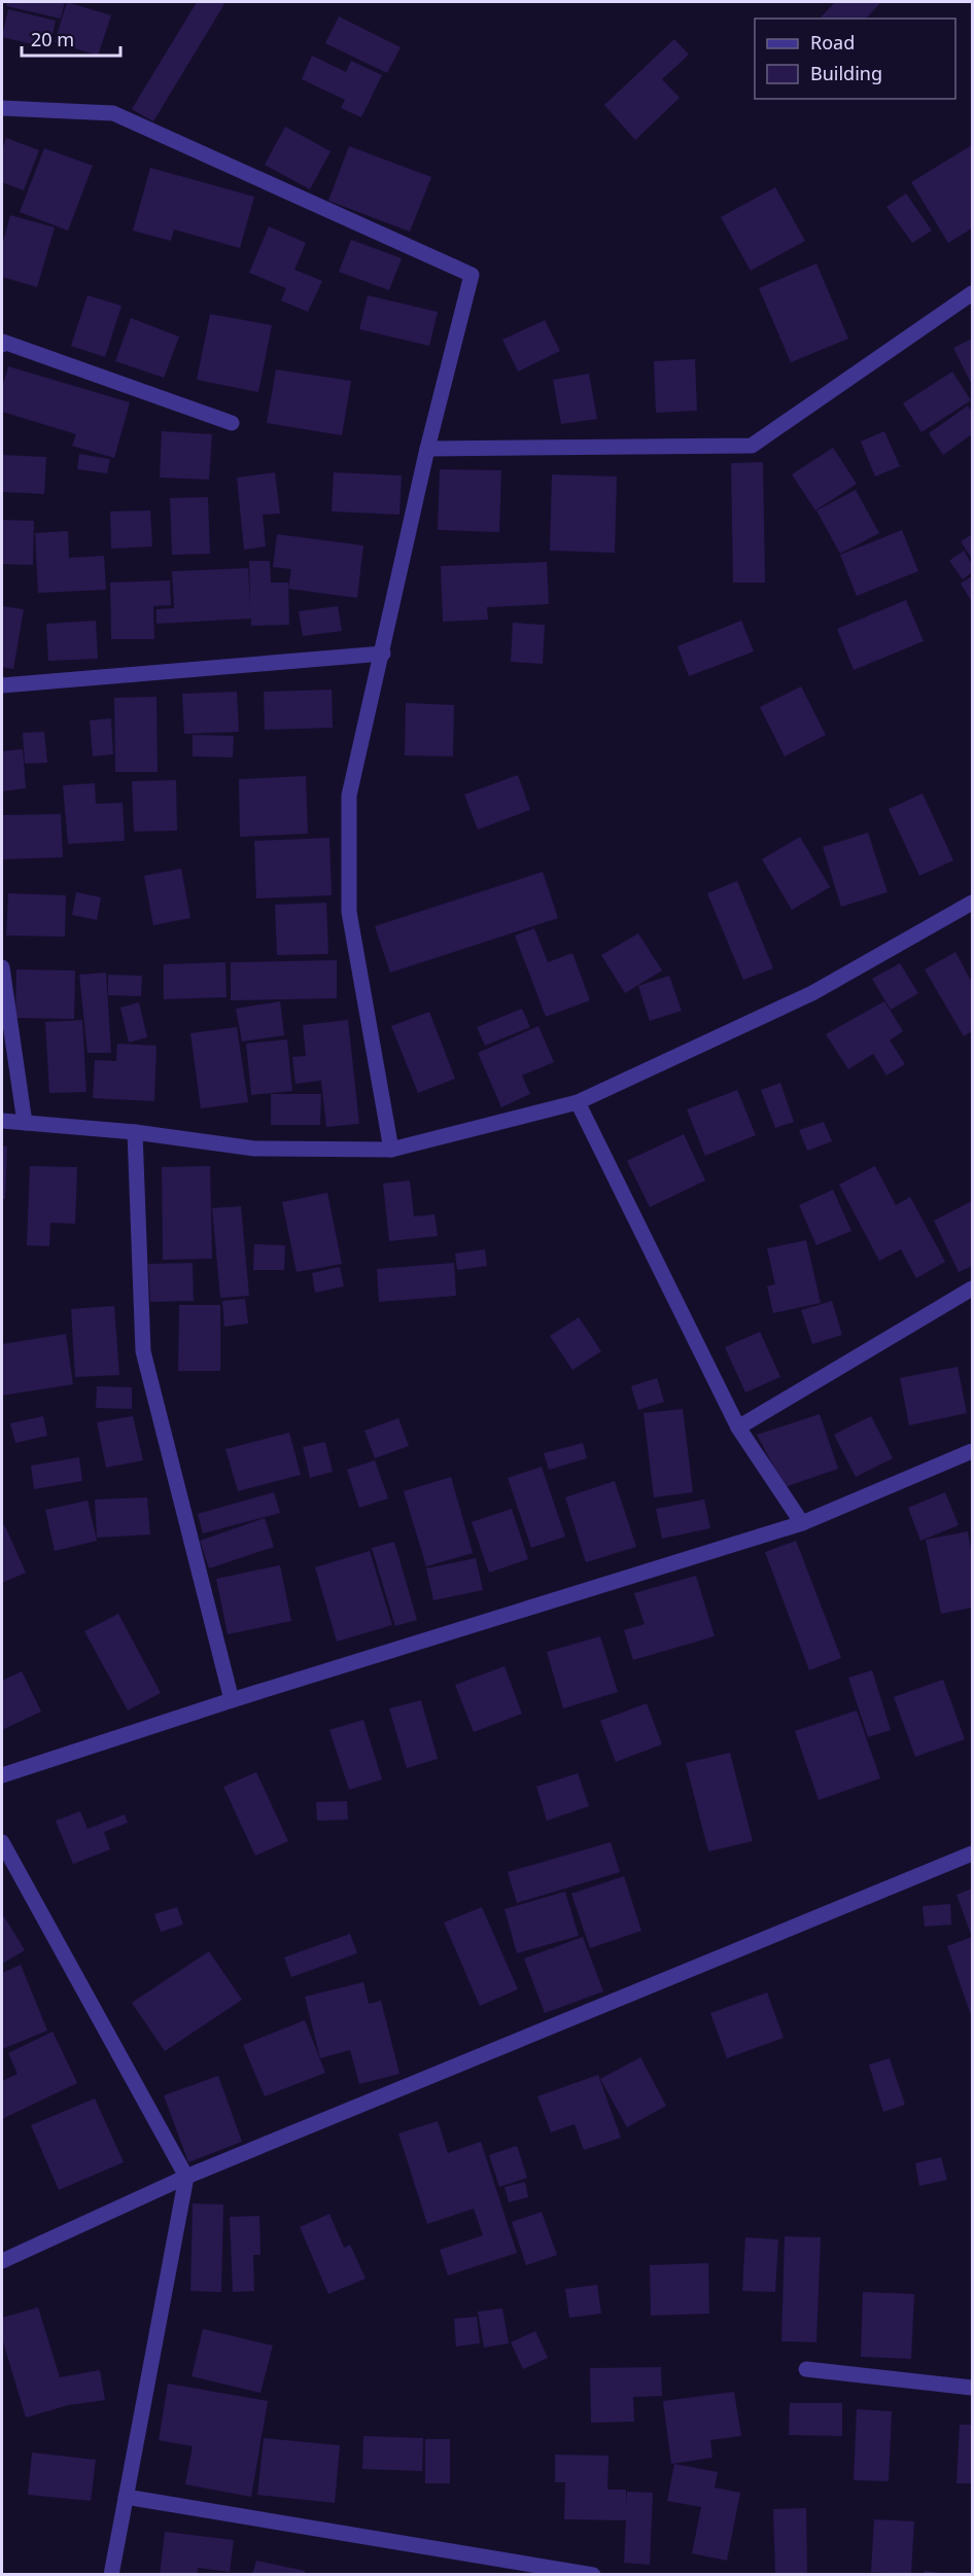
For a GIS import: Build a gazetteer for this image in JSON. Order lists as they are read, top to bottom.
{
  "legend": ["Road", "Building"],
  "scale_bar": "20 m"
}
